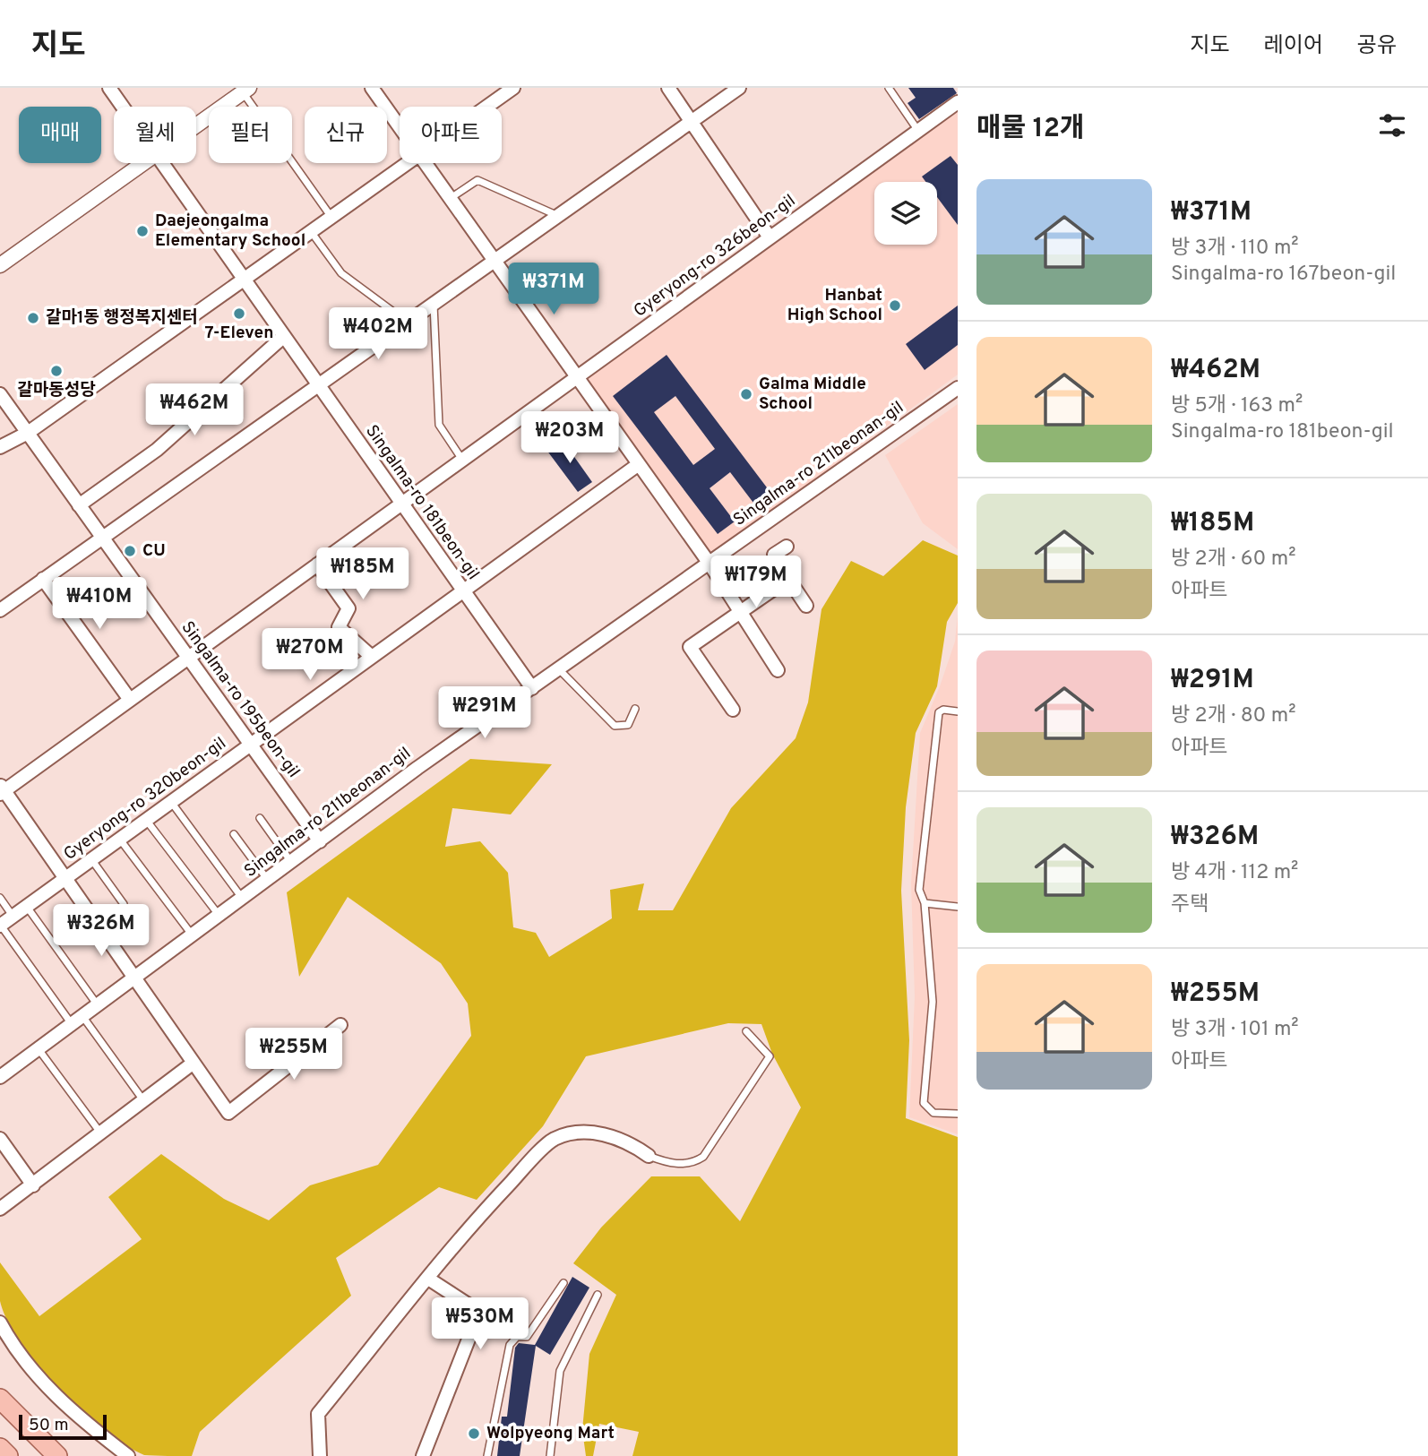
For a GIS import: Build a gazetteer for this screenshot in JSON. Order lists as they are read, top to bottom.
{
  "streets": {
    "street": [
      "Gyeryong-ro 326beon-gil",
      "Singalma-ro 211beonan-gil",
      "Singalma-ro 181beon-gil",
      "Singalma-ro 195beon-gil",
      "Gyeryong-ro 320beon-gil"
    ]
  },
  "crossings": [
    ["Gyeryong-ro 326beon-gil", "Singalma-ro 181beon-gil"],
    ["Gyeryong-ro 326beon-gil", "Singalma-ro 195beon-gil"],
    ["Singalma-ro 211beonan-gil", "Singalma-ro 181beon-gil"],
    ["Singalma-ro 211beonan-gil", "Singalma-ro 195beon-gil"],
    ["Singalma-ro 181beon-gil", "Gyeryong-ro 320beon-gil"],
    ["Singalma-ro 195beon-gil", "Gyeryong-ro 320beon-gil"]
  ],
  "places": [
    "Daejeongalma Elementary School",
    "Hanbat High School",
    "7-Eleven",
    "갈마1동 행정복지센터",
    "갈마동성당",
    "Galma Middle School",
    "CU",
    "Wolpyeong Mart"
  ],
  "scale_bar": "50 m",
  "page": {
    "header": "지도",
    "nav": ["지도", "레이어", "공유"],
    "heading": "매물 12개",
    "chip": [
      "매매",
      "월세",
      "필터",
      "신규",
      "아파트"
    ],
    "list": [
      {
        "name": "₩371M",
        "note": "방 3개 · 110 m² · Singalma-ro 167beon-gil"
      },
      {
        "name": "₩462M",
        "note": "방 5개 · 163 m² · Singalma-ro 181beon-gil"
      },
      {
        "name": "₩185M",
        "note": "방 2개 · 60 m² · 아파트"
      },
      {
        "name": "₩291M",
        "note": "방 2개 · 80 m² · 아파트"
      },
      {
        "name": "₩326M",
        "note": "방 4개 · 112 m² · 주택"
      },
      {
        "name": "₩255M",
        "note": "방 3개 · 101 m² · 아파트"
      }
    ],
    "price": [
      "₩371M",
      "₩402M",
      "₩462M",
      "₩203M",
      "₩185M",
      "₩179M",
      "₩410M",
      "₩270M",
      "₩291M",
      "₩326M",
      "₩255M",
      "₩530M"
    ],
    "scale": "50 m"
  }
}
